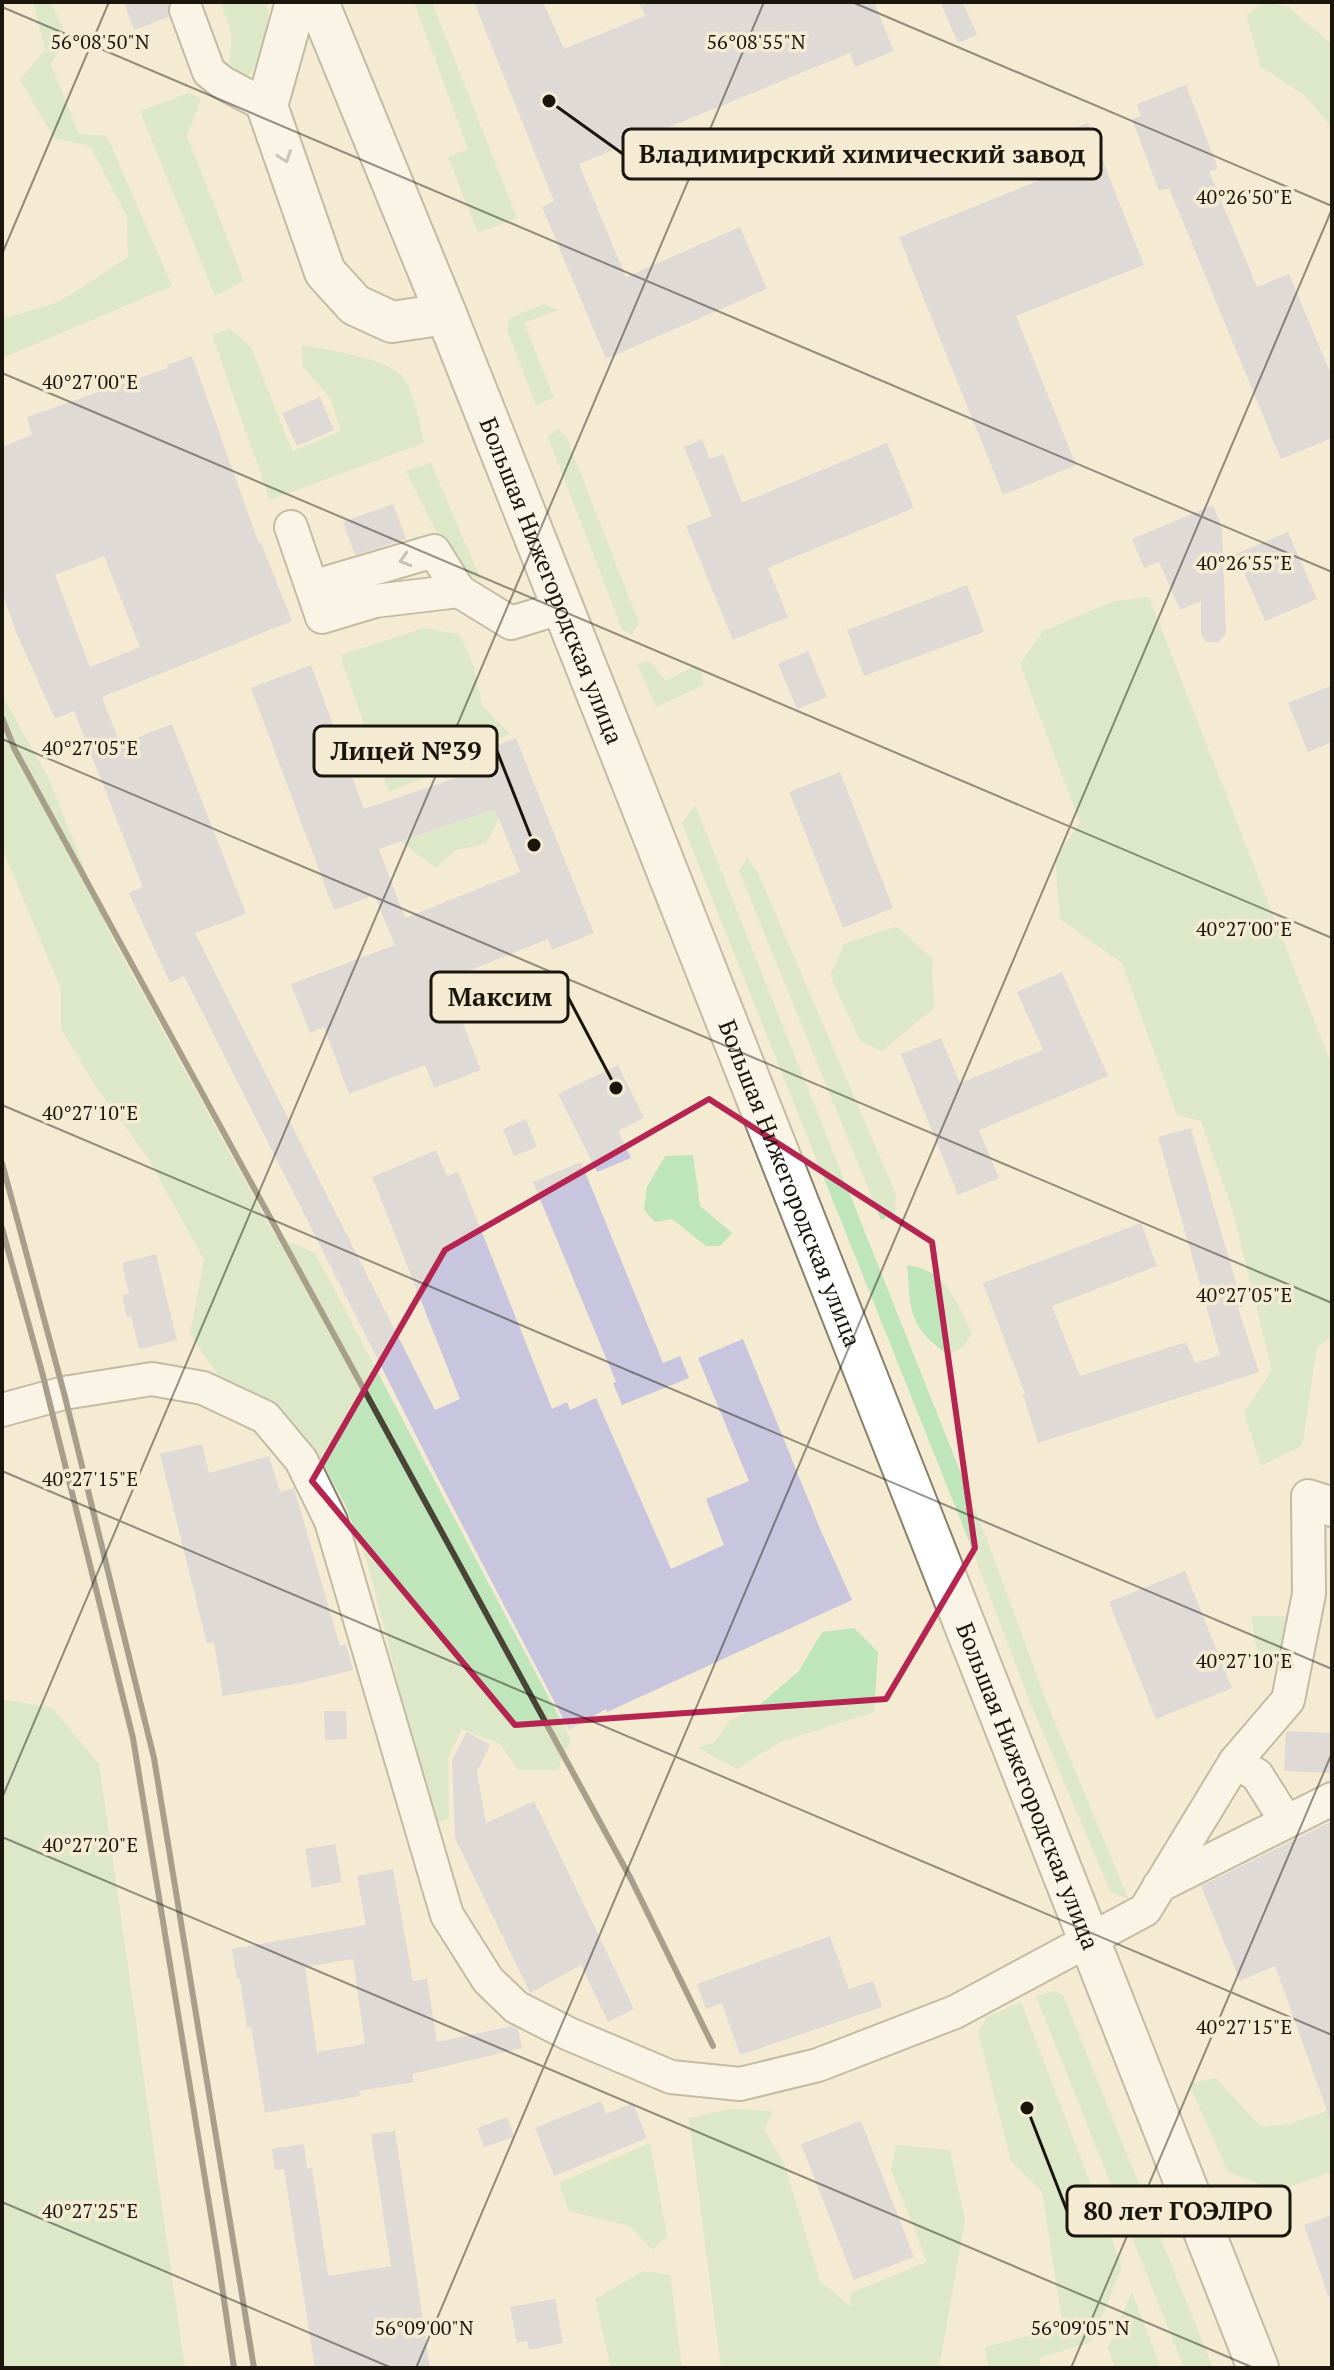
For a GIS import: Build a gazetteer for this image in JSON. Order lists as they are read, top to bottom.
{
  "streets": {
    "main road": ["Большая Нижегородская улица"]
  },
  "places": [
    "Владимирский химический завод",
    "Лицей №39",
    "Максим",
    "80 лет ГОЭЛРО"
  ],
  "coordinates": [
    "56°08'50\"N",
    "56°08'55\"N",
    "40°26'50\"E",
    "40°27'00\"E",
    "40°26'55\"E",
    "40°27'05\"E",
    "40°27'10\"E",
    "40°27'15\"E",
    "40°27'20\"E",
    "40°27'25\"E",
    "56°09'00\"N",
    "56°09'05\"N"
  ]
}
